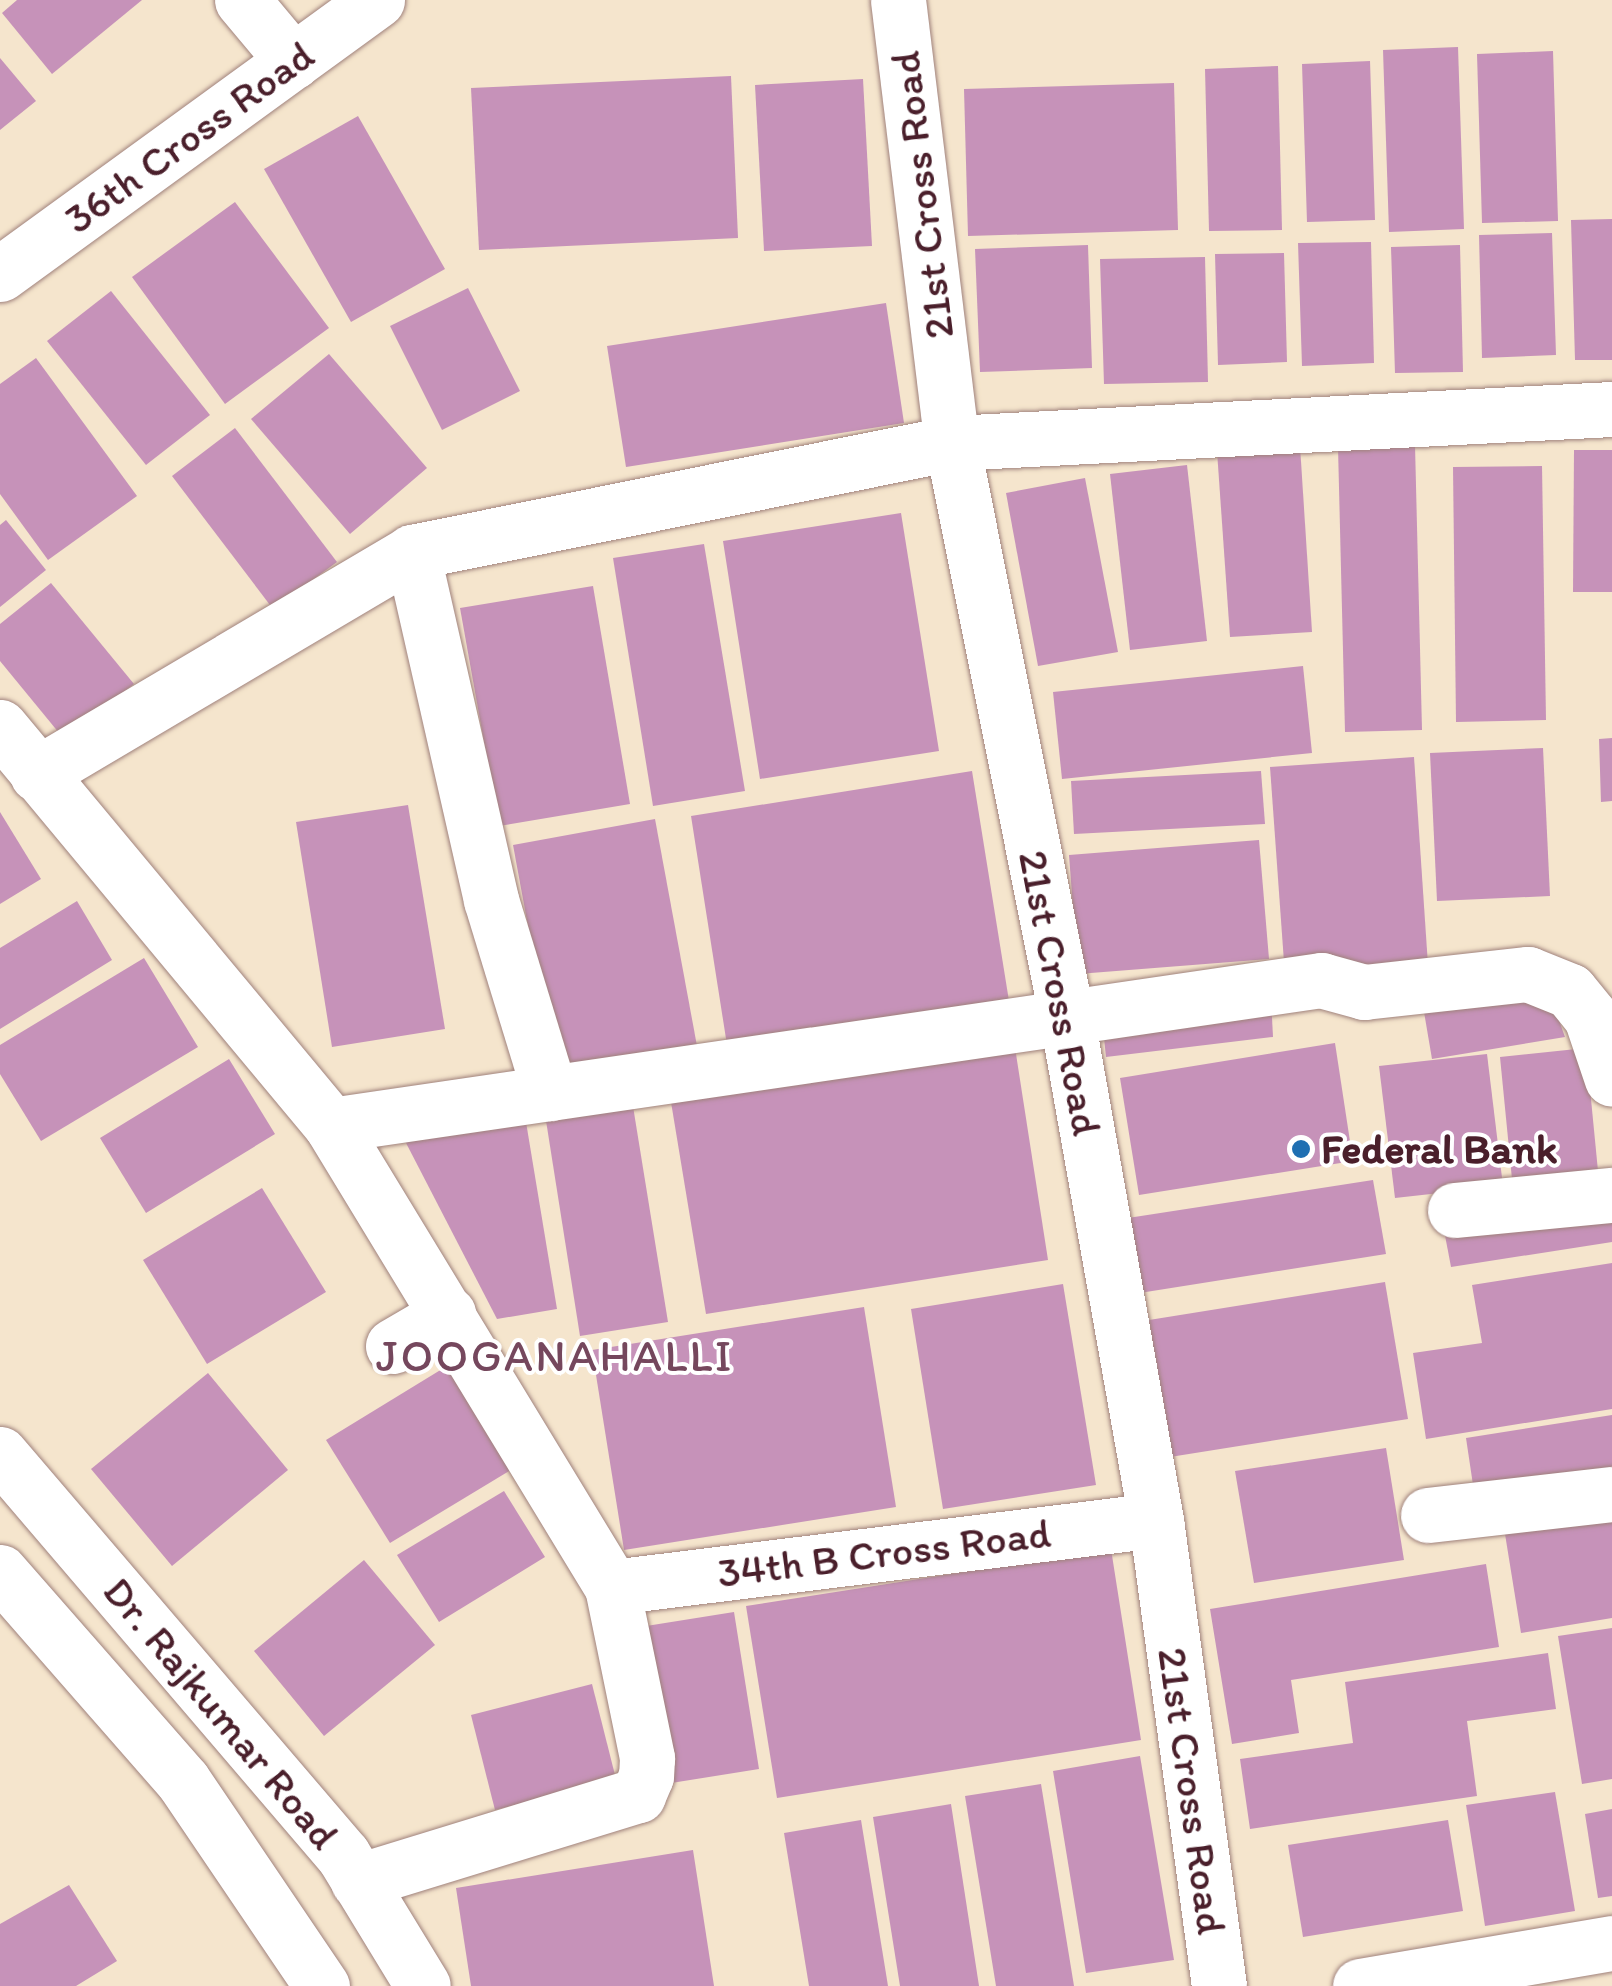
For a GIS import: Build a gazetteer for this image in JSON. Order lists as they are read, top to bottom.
{
  "streets": {
    "street": [
      "36th Cross Road",
      "21st Cross Road",
      "34th B Cross Road",
      "Dr. Rajkumar Road"
    ]
  },
  "crossings": [
    ["21st Cross Road", "34th B Cross Road"]
  ],
  "districts": ["JOOGANAHALLI"],
  "places": ["Federal Bank"]
}
